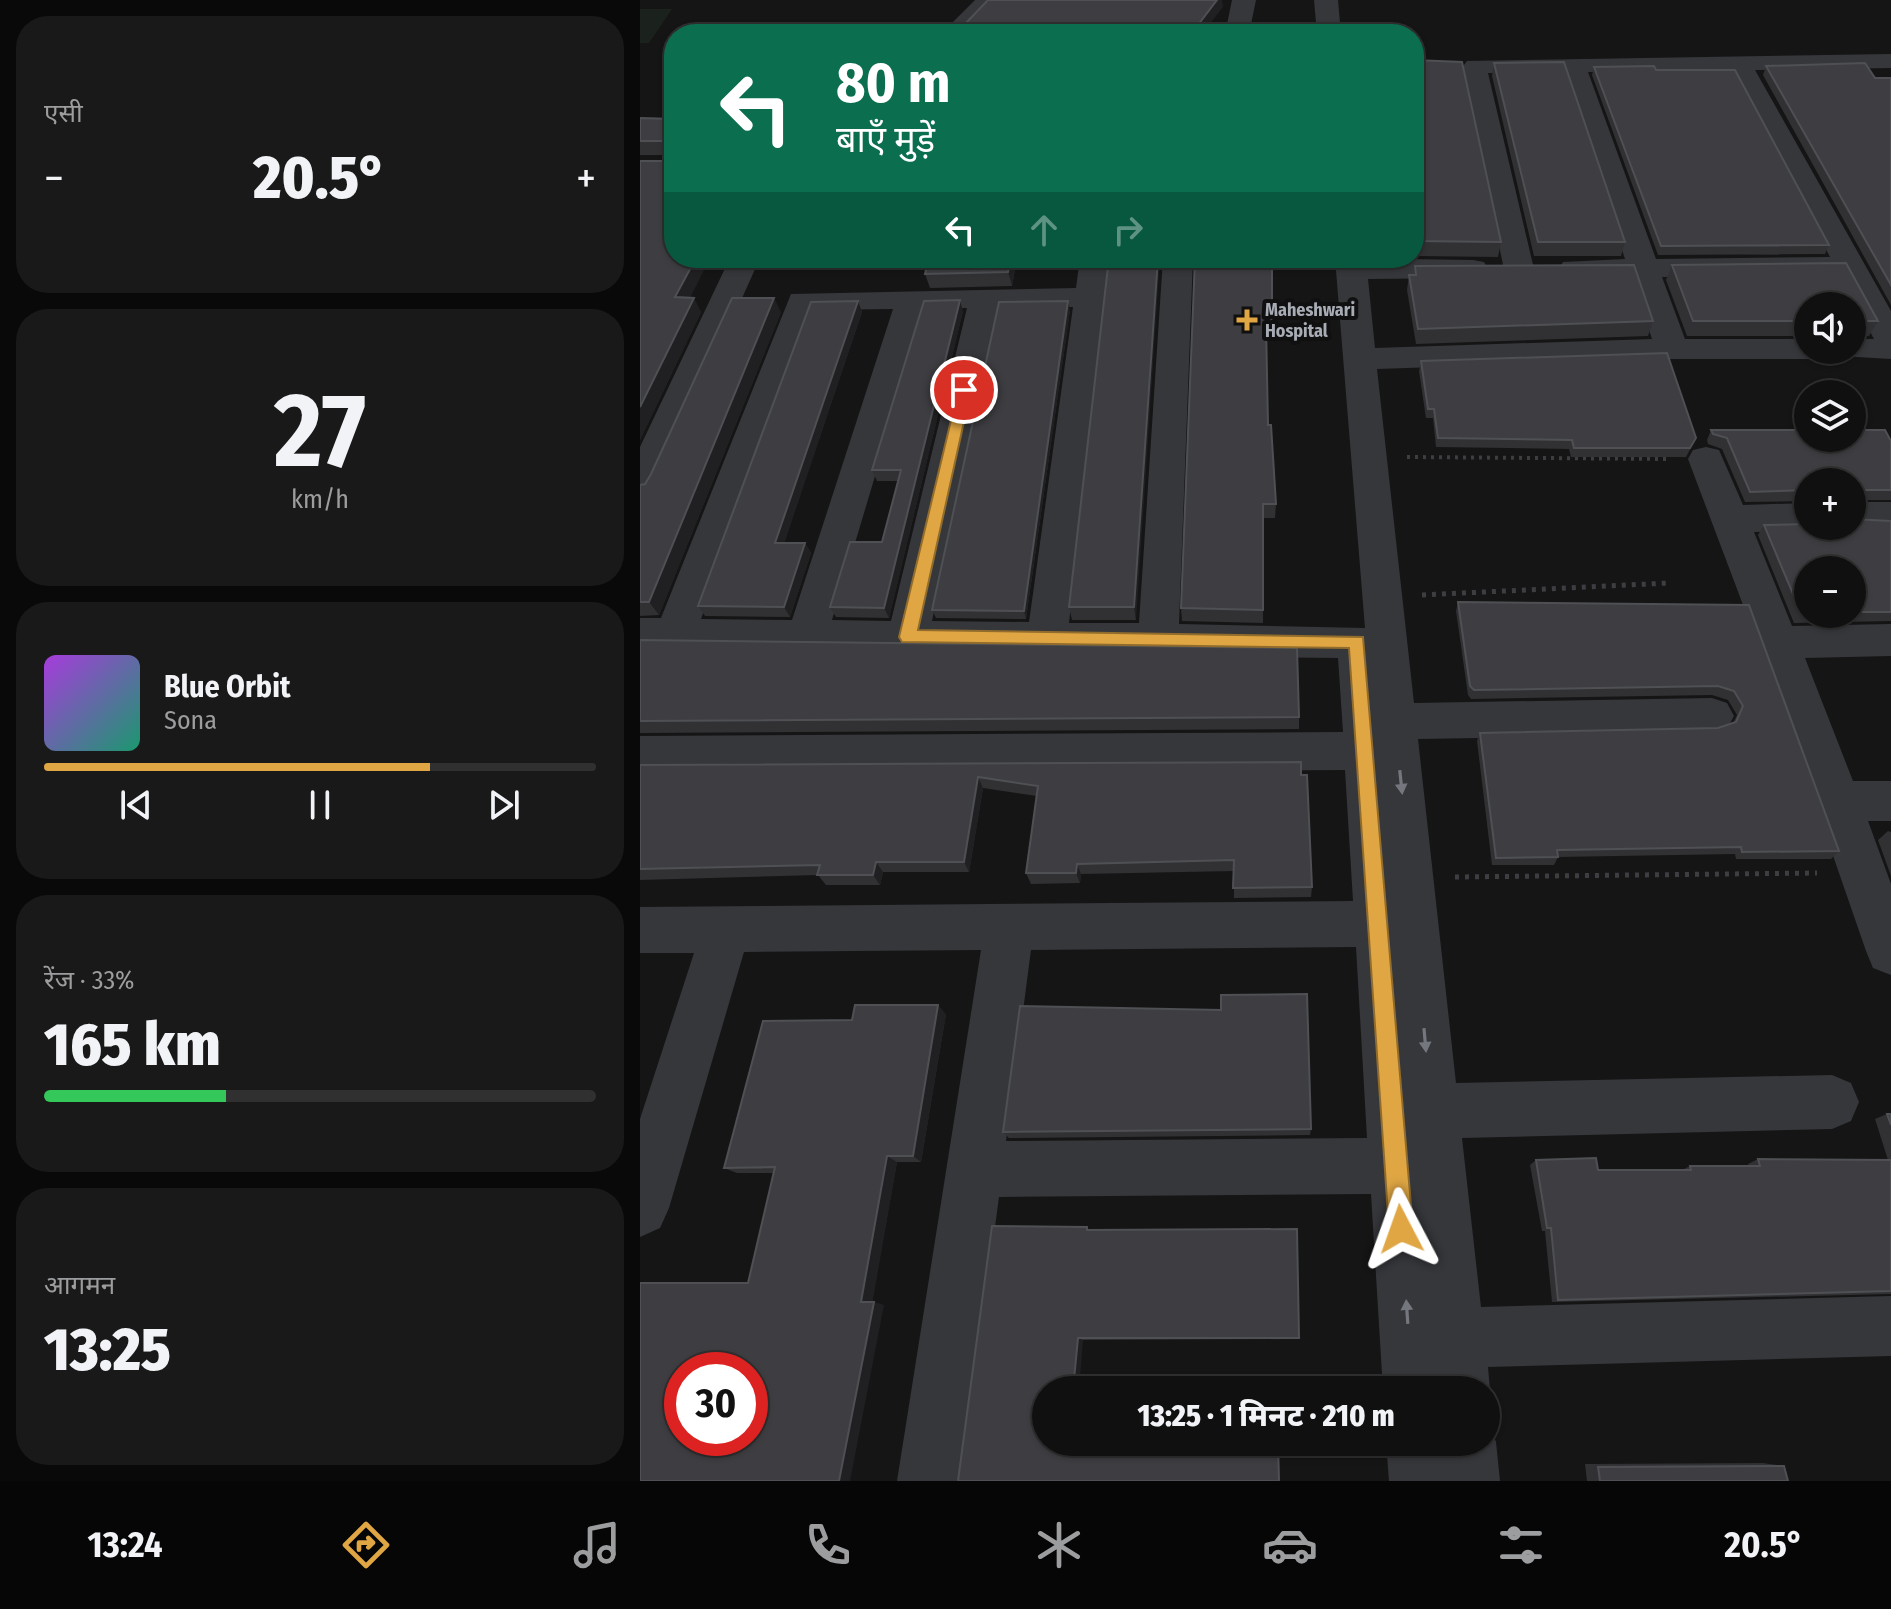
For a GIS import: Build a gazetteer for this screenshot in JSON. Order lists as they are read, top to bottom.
{
  "places": {
    "health": ["Maheshwari Hospital"]
  },
  "page": {
    "tile": [
      "एसी",
      ["27", "km/h"],
      ["रेंज · 33%", "165 km"],
      ["आगमन", "13:25"]
    ],
    "turn": ["80 m", "बाएँ मुड़ें"],
    "heat": ["−", "20.5°", "+"],
    "map_buttons": ["+", "−"],
    "song": ["Blue Orbit", "Sona"],
    "limit": "30",
    "trip": "13:25 · 1 मिनट · 210 m",
    "tabs": ["13:24", "20.5°"]
  }
}
